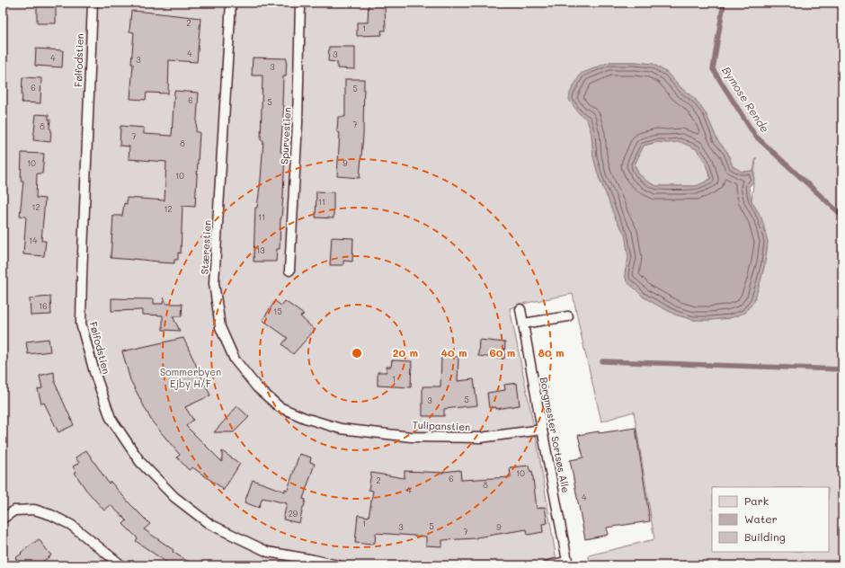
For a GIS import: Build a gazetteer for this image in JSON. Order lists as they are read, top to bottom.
{
  "streets": {
    "lane": [
      "Følfodstien",
      "Spurvestien",
      "Stærestien",
      "Tulipanstien",
      "Borgmester Sortsøs Alle"
    ]
  },
  "crossings": [
    ["Stærestien", "Tulipanstien"],
    ["Tulipanstien", "Borgmester Sortsøs Alle"]
  ],
  "water": ["Bymose Rende"],
  "parks": ["Sommerbyen Ejby H/F"],
  "house_numbers": [
    "2",
    "1",
    "4",
    "3",
    "4",
    "3",
    "3",
    "6",
    "5",
    "6",
    "5",
    "7",
    "8",
    "7",
    "8",
    "10",
    "9",
    "10",
    "11",
    "12",
    "12",
    "11",
    "14",
    "13",
    "16",
    "15",
    "1",
    "5",
    "3",
    "10",
    "6",
    "2",
    "8",
    "4",
    "4",
    "29",
    "1",
    "5",
    "3",
    "9",
    "7"
  ],
  "legend": ["Park", "Water", "Building"],
  "rings": [
    "20 m",
    "40 m",
    "60 m",
    "80 m"
  ]
}
